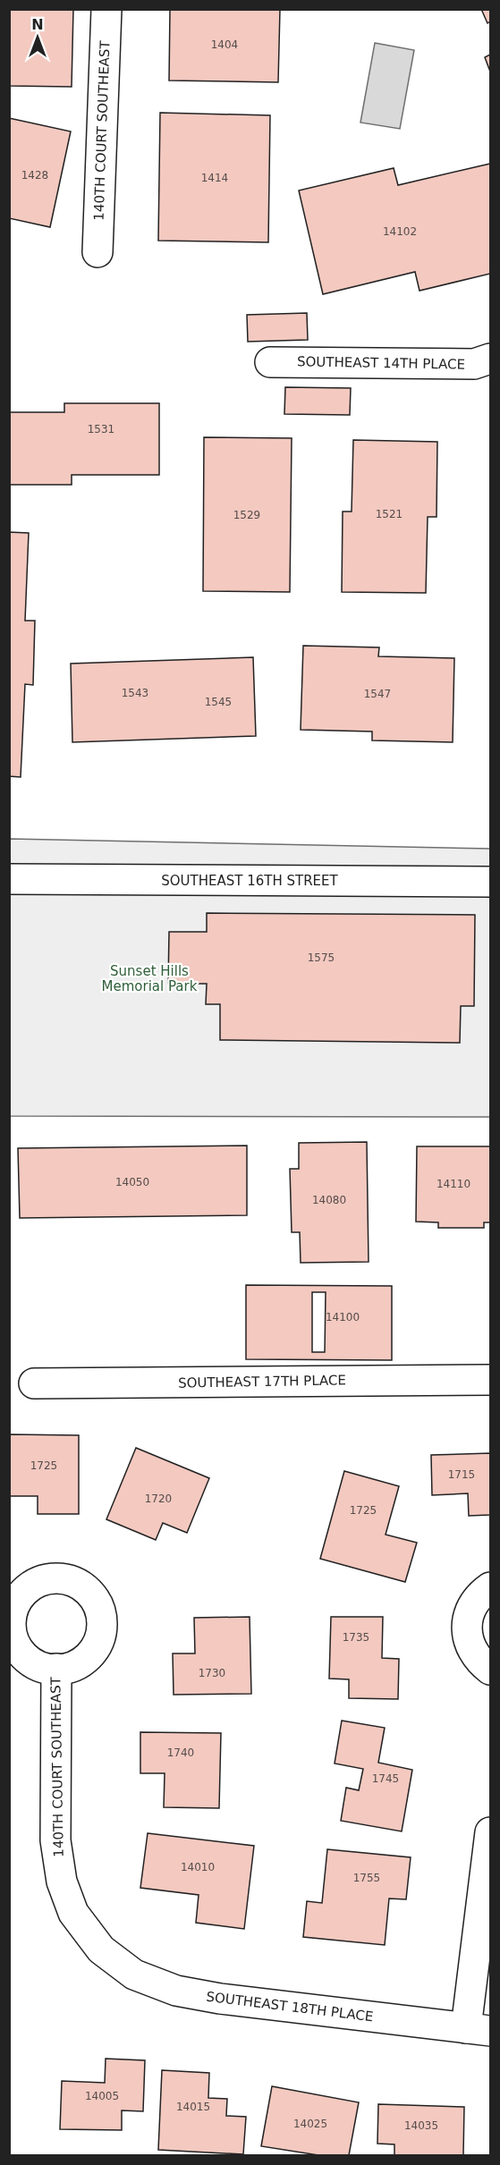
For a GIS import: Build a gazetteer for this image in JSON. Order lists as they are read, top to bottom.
{
  "streets": {
    "street": [
      "140TH COURT SOUTHEAST",
      "SOUTHEAST 14TH PLACE",
      "SOUTHEAST 16TH STREET",
      "SOUTHEAST 17TH PLACE",
      "SOUTHEAST 18TH PLACE"
    ]
  },
  "crossings": [
    ["140TH COURT SOUTHEAST", "SOUTHEAST 18TH PLACE"]
  ],
  "parks": ["Sunset Hills Memorial Park"],
  "house_numbers": [
    "1404",
    "1428",
    "1414",
    "14102",
    "1531",
    "1521",
    "1529",
    "1543",
    "1547",
    "1545",
    "1575",
    "14050",
    "14110",
    "14080",
    "14100",
    "1725",
    "1715",
    "1720",
    "1725",
    "1735",
    "1730",
    "1740",
    "1745",
    "14010",
    "1755",
    "14005",
    "14015",
    "14025",
    "14035"
  ],
  "north": "top"
}
